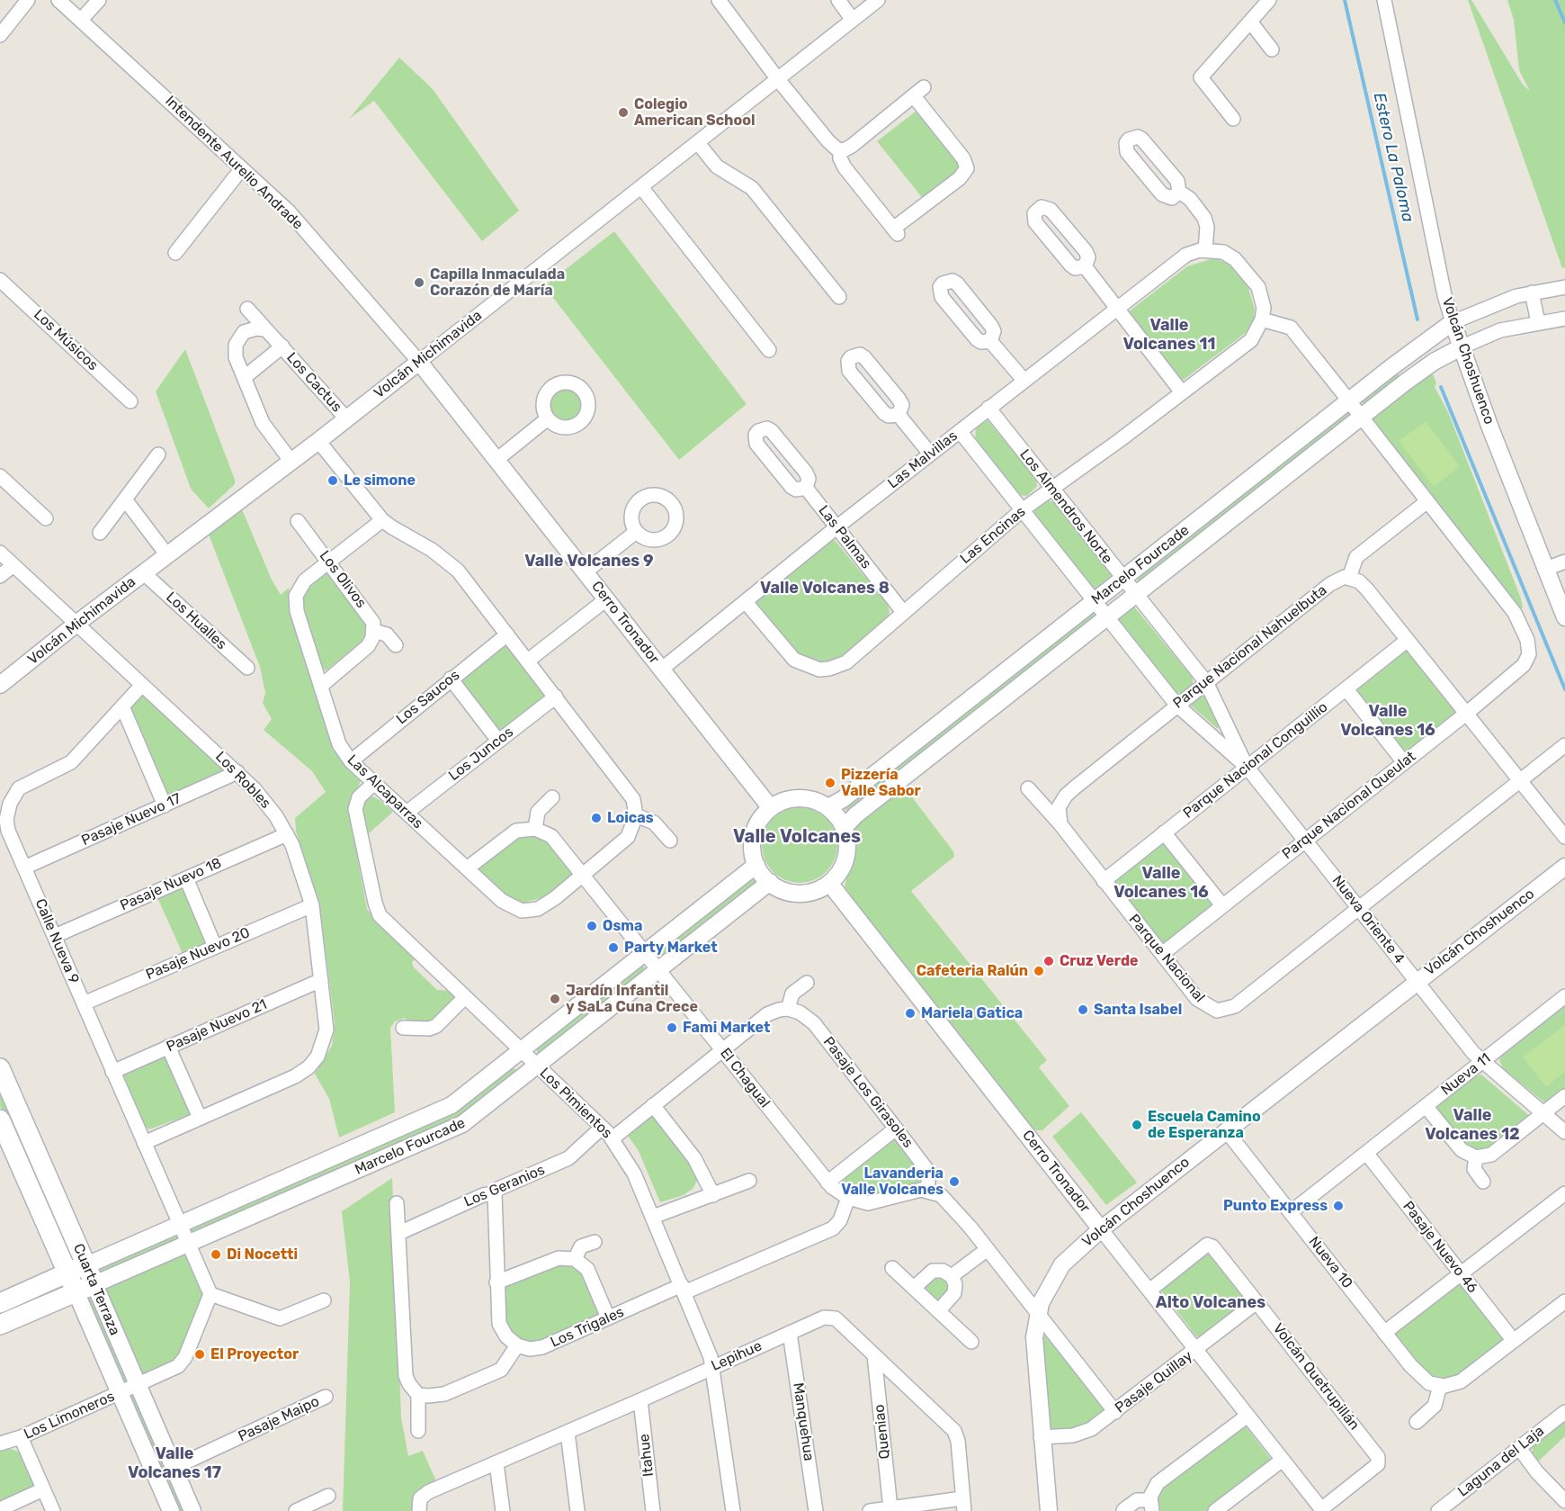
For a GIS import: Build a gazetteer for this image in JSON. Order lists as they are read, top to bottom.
{
  "streets": {
    "main road": ["Marcelo Fourcade", "Cuarta Terraza"],
    "street": [
      "Intendente Aurelio Andrade",
      "Los Músicos",
      "Volcán Michimavida",
      "Volcán Choshuenco",
      "Los Cactus",
      "Las Malvillas",
      "Los Almendros Norte",
      "Las Encinas",
      "Las Palmas",
      "Los Olivos",
      "Los Hualles",
      "Cerro Tronador",
      "Parque Nacional Nahuelbuta",
      "Los Saucos",
      "Los Juncos",
      "Parque Nacional Conguillio",
      "Los Robles",
      "Las Alcaparras",
      "Parque Nacional Queulat",
      "Pasaje Nuevo 17",
      "Pasaje Nuevo 18",
      "Nueva Oriente 4",
      "Calle Nueva 9",
      "Pasaje Nuevo 20",
      "Parque Nacional",
      "Pasaje Nuevo 21",
      "Nueva 11",
      "El Chagual",
      "Pasaje Los Girasoles",
      "Los Pimientos",
      "Los Geranios",
      "Pasaje Nuevo 46",
      "Nueva 10",
      "Los Trigales",
      "Lepihue",
      "Volcán Quetrupillán",
      "Pasaje Quillay",
      "Los Limoneros",
      "Pasaje Maipo",
      "Manquehua",
      "Queniao",
      "Itahue",
      "Laguna del Laja"
    ]
  },
  "crossings": [
    ["Intendente Aurelio Andrade", "Volcán Michimavida"],
    ["Intendente Aurelio Andrade", "Cerro Tronador"],
    ["Volcán Michimavida", "Los Cactus"],
    ["Volcán Michimavida", "Los Hualles"],
    ["Volcán Michimavida", "Cerro Tronador"],
    ["Volcán Michimavida", "Los Robles"],
    ["Volcán Choshuenco", "Marcelo Fourcade"],
    ["Volcán Choshuenco", "Cerro Tronador"],
    ["Volcán Choshuenco", "Nueva Oriente 4"],
    ["Volcán Choshuenco", "Nueva 10"],
    ["Volcán Choshuenco", "Pasaje Quillay"],
    ["Las Malvillas", "Los Almendros Norte"],
    ["Las Malvillas", "Las Encinas"],
    ["Las Malvillas", "Las Palmas"],
    ["Las Malvillas", "Cerro Tronador"],
    ["Las Malvillas", "Parque Nacional Queulat"],
    ["Los Almendros Norte", "Las Encinas"],
    ["Los Almendros Norte", "Marcelo Fourcade"],
    ["Los Almendros Norte", "Parque Nacional Nahuelbuta"],
    ["Los Almendros Norte", "Parque Nacional Conguillio"],
    ["Los Almendros Norte", "Nueva Oriente 4"],
    ["Las Encinas", "Las Palmas"],
    ["Las Encinas", "Parque Nacional Queulat"],
    ["Marcelo Fourcade", "Cerro Tronador"],
    ["Marcelo Fourcade", "Parque Nacional Queulat"],
    ["Marcelo Fourcade", "Calle Nueva 9"],
    ["Marcelo Fourcade", "El Chagual"],
    ["Marcelo Fourcade", "Los Pimientos"],
    ["Marcelo Fourcade", "Cuarta Terraza"],
    ["Los Olivos", "Las Alcaparras"],
    ["Cerro Tronador", "Volcán Quetrupillán"],
    ["Cerro Tronador", "Pasaje Quillay"],
    ["Parque Nacional Nahuelbuta", "Parque Nacional"],
    ["Los Saucos", "Las Alcaparras"],
    ["Los Juncos", "Las Alcaparras"],
    ["Parque Nacional Conguillio", "Nueva Oriente 4"],
    ["Parque Nacional Conguillio", "Parque Nacional"],
    ["Los Robles", "Pasaje Nuevo 17"],
    ["Los Robles", "Pasaje Nuevo 18"],
    ["Los Robles", "Calle Nueva 9"],
    ["Los Robles", "Pasaje Nuevo 20"],
    ["Los Robles", "Pasaje Nuevo 21"],
    ["Las Alcaparras", "El Chagual"],
    ["Las Alcaparras", "Los Pimientos"],
    ["Parque Nacional Queulat", "Nueva Oriente 4"],
    ["Parque Nacional Queulat", "Parque Nacional"],
    ["Pasaje Nuevo 17", "Calle Nueva 9"],
    ["Pasaje Nuevo 18", "Calle Nueva 9"],
    ["Nueva Oriente 4", "Parque Nacional"],
    ["Nueva Oriente 4", "Nueva 11"],
    ["Calle Nueva 9", "Pasaje Nuevo 20"],
    ["Calle Nueva 9", "Pasaje Nuevo 21"],
    ["Calle Nueva 9", "Los Limoneros"],
    ["Nueva 11", "Pasaje Nuevo 46"],
    ["Nueva 11", "Nueva 10"],
    ["El Chagual", "Pasaje Los Girasoles"],
    ["El Chagual", "Los Trigales"],
    ["Los Pimientos", "Los Geranios"],
    ["Los Pimientos", "Los Trigales"],
    ["Los Pimientos", "Lepihue"],
    ["Cuarta Terraza", "Los Limoneros"],
    ["Cuarta Terraza", "Pasaje Maipo"],
    ["Lepihue", "Manquehua"],
    ["Lepihue", "Queniao"],
    ["Lepihue", "Itahue"],
    ["Volcán Quetrupillán", "Pasaje Quillay"]
  ],
  "districts": [
    "Valle Volcanes 11",
    "Valle Volcanes 9",
    "Valle Volcanes 8",
    "Valle Volcanes 16",
    "Valle Volcanes",
    "Valle Volcanes 16",
    "Valle Volcanes 12",
    "Alto Volcanes",
    "Valle Volcanes 17"
  ],
  "water": ["Estero La Paloma"],
  "places": [
    "Colegio American School",
    "Capilla Inmaculada Corazón de María",
    "Le simone",
    "Pizzería Valle Sabor",
    "Loicas",
    "Osma",
    "Party Market",
    "Cruz Verde",
    "Cafeteria Ralún",
    "Jardín Infantil y SaLa Cuna Crece",
    "Santa Isabel",
    "Mariela Gatica",
    "Fami Market",
    "Escuela Camino de Esperanza",
    "Lavanderia Valle Volcanes",
    "Punto Express",
    "Di Nocetti",
    "El Proyector"
  ]
}
